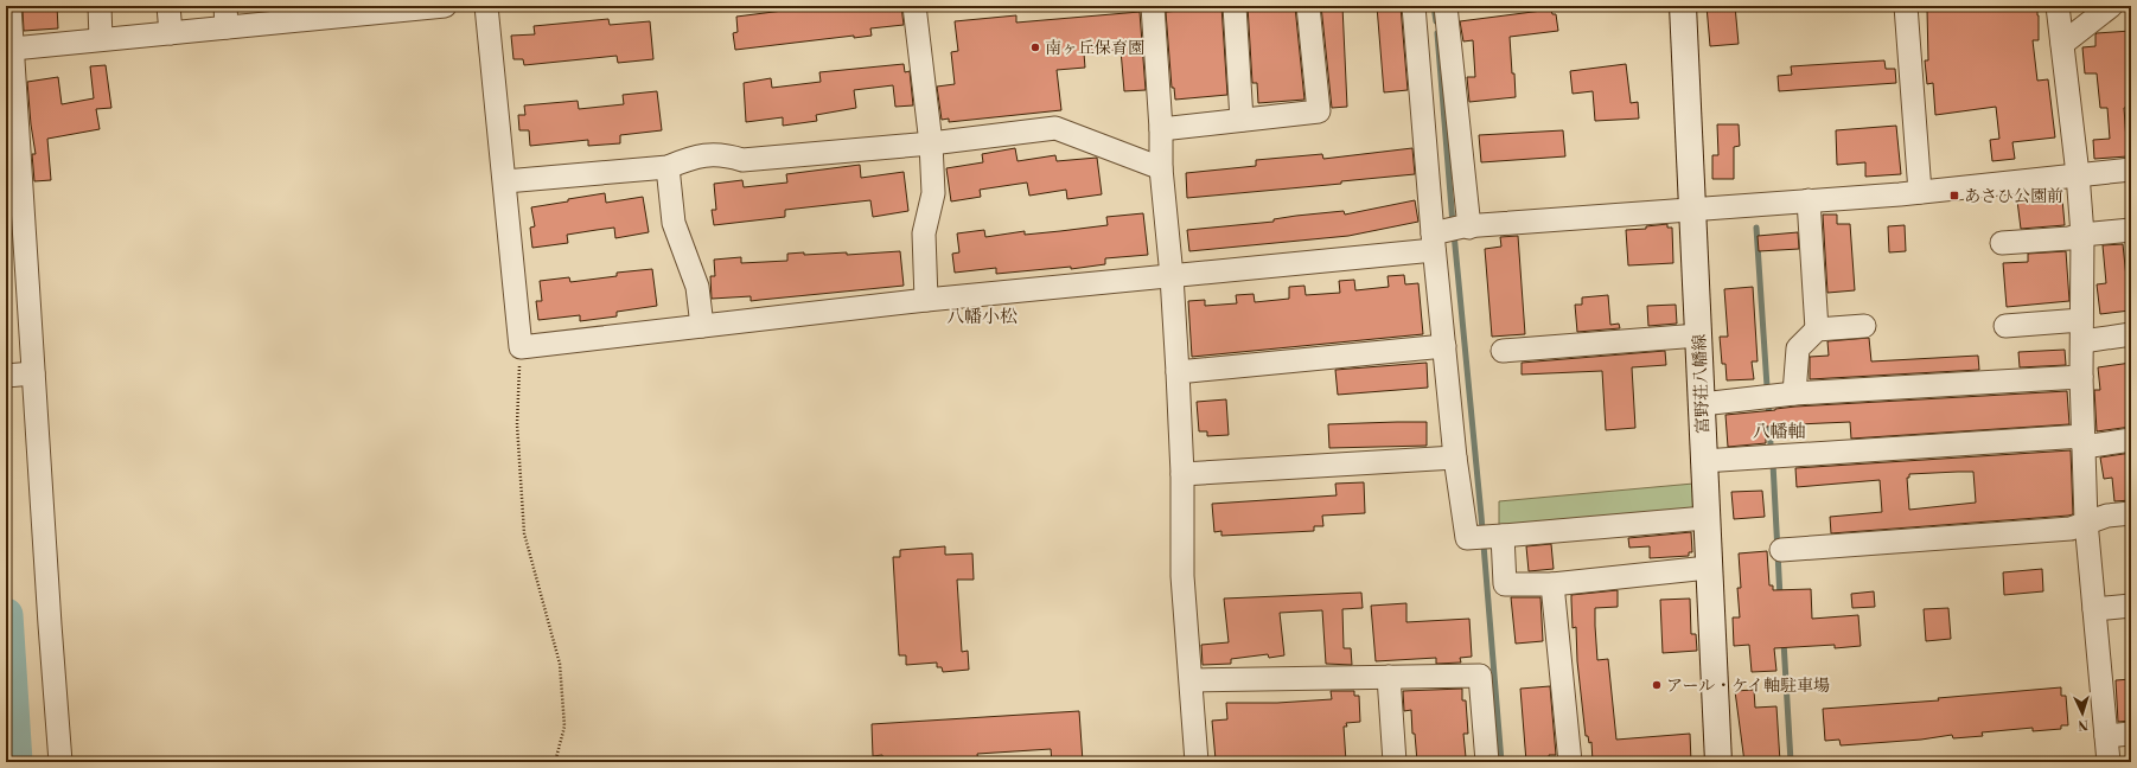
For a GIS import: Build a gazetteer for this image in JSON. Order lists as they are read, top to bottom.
{
  "streets": {
    "main road": ["富野荘八幡線"]
  },
  "districts": ["八幡小松", "八幡軸"],
  "places": {
    "other": ["南ヶ丘保育園", "アール・ケイ軸駐車場"],
    "transit": ["あさひ公園前"]
  },
  "north": "bottom"
}
